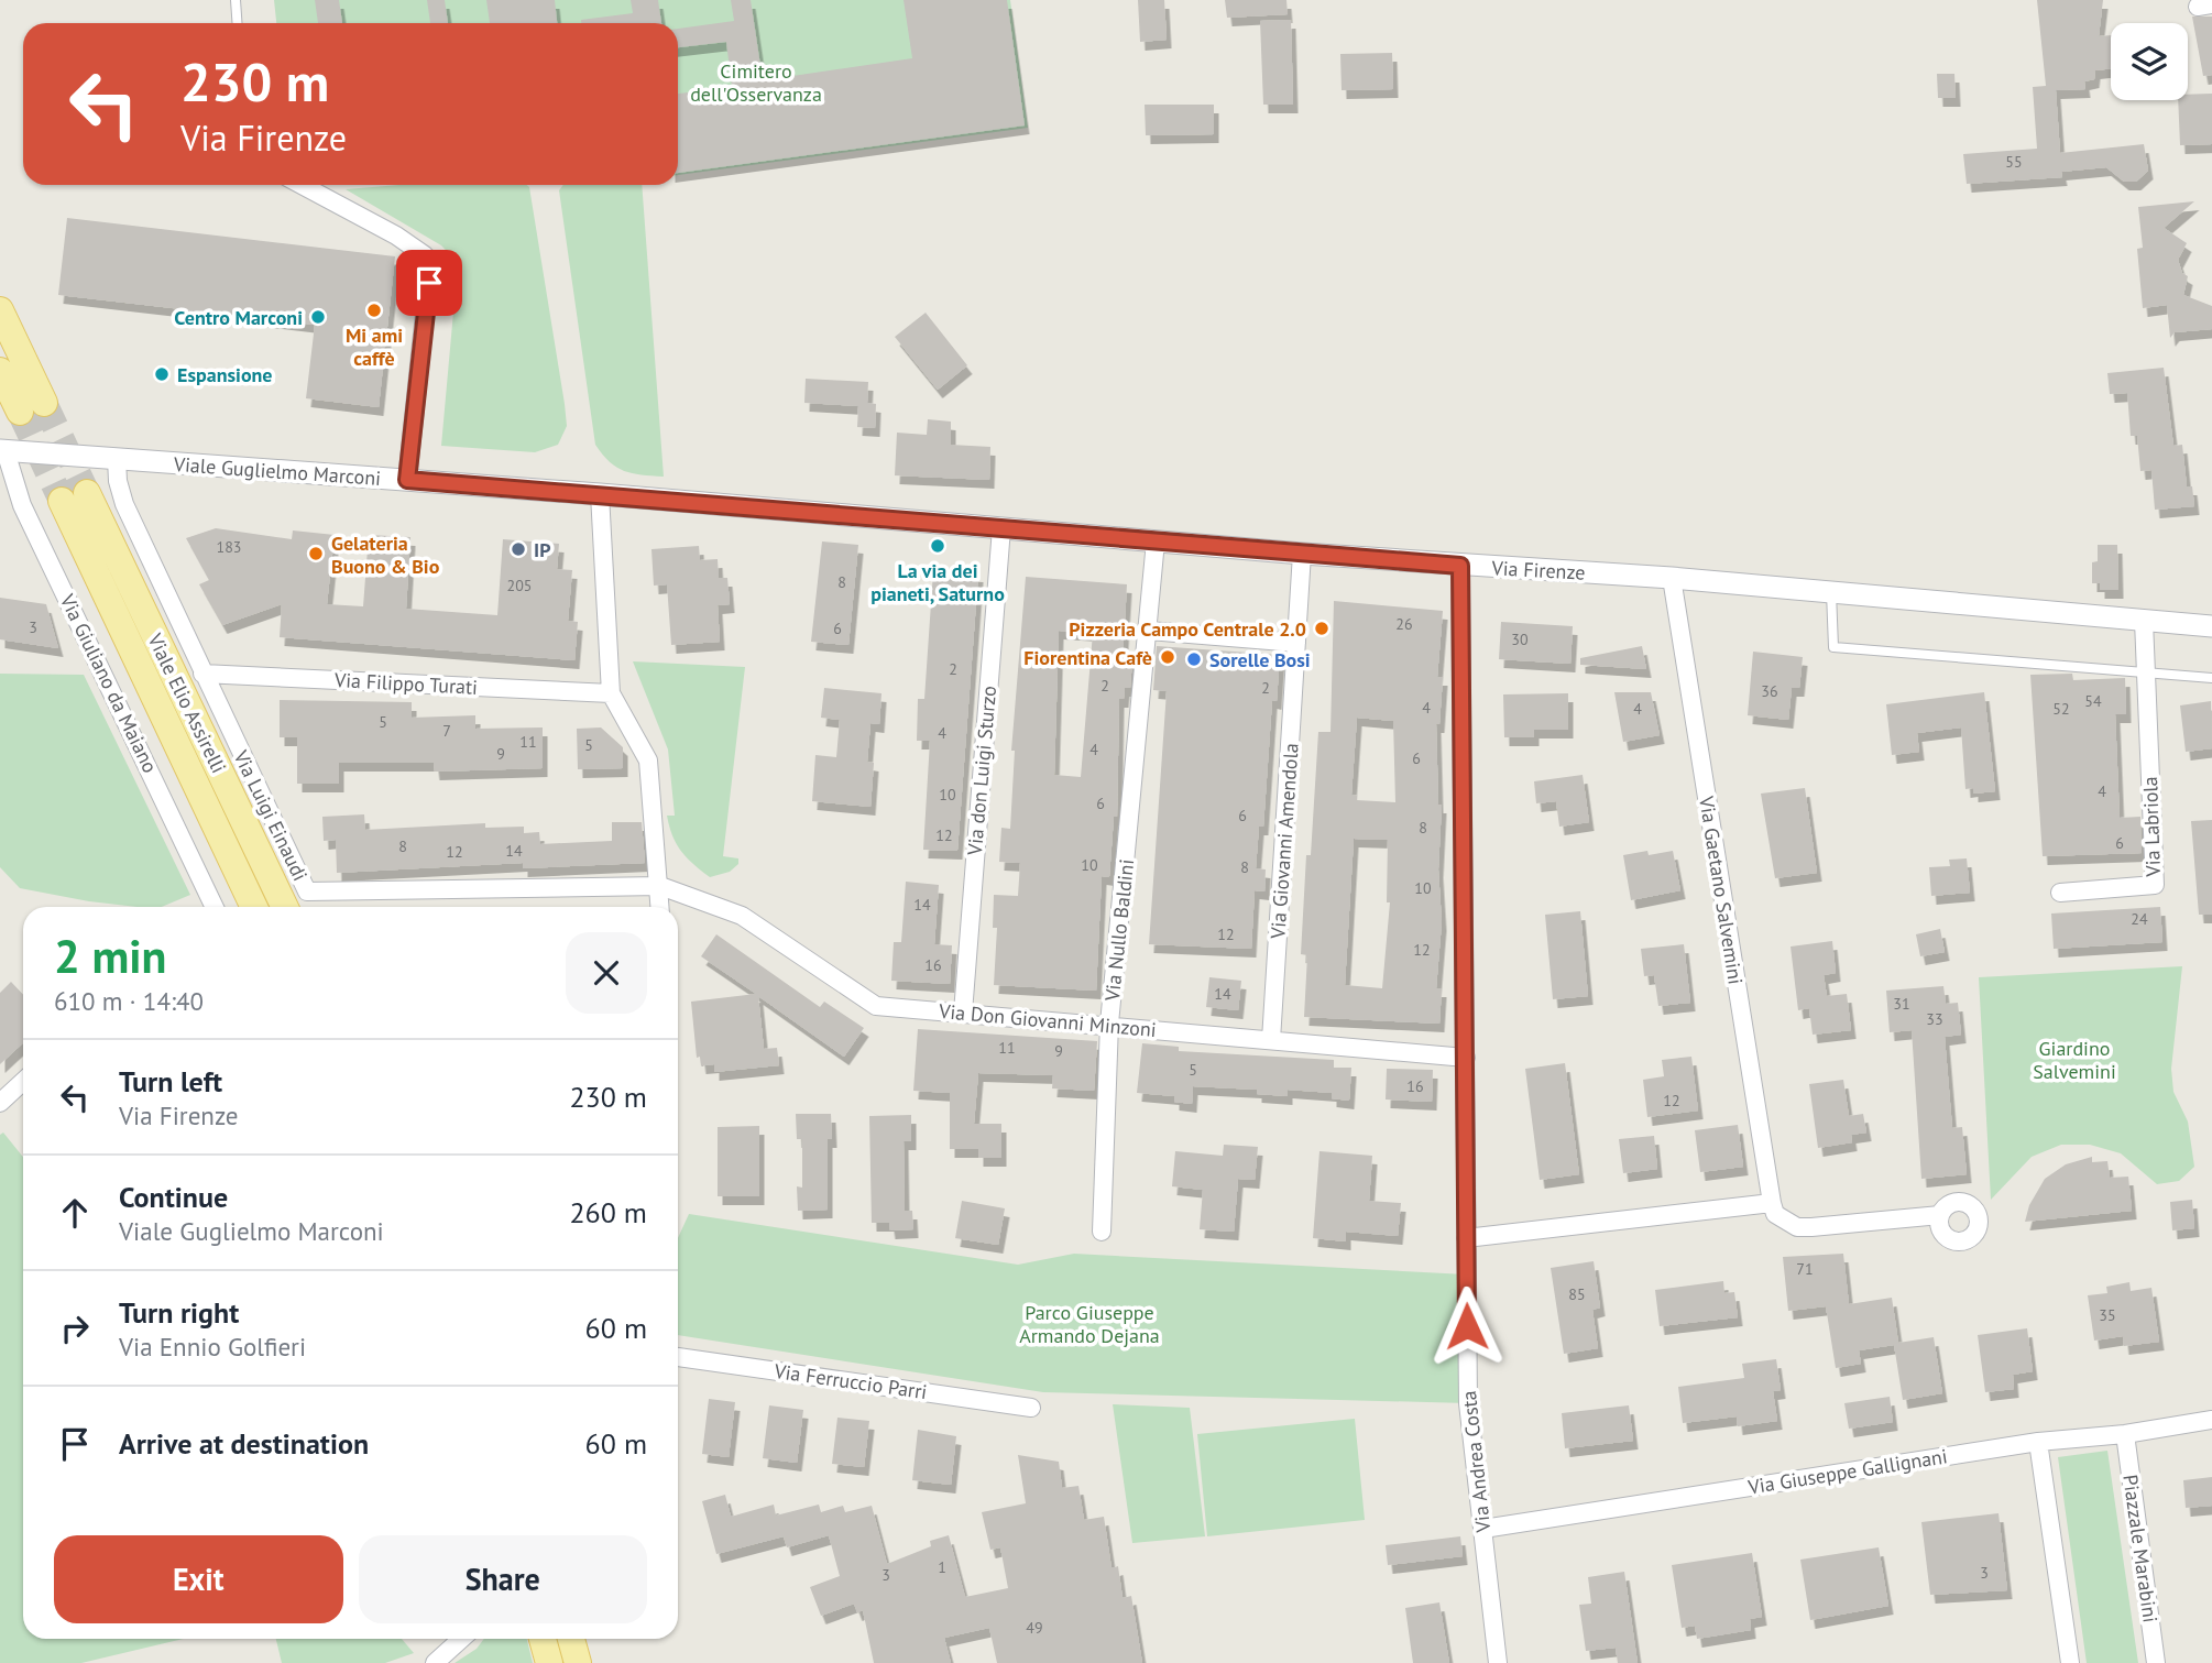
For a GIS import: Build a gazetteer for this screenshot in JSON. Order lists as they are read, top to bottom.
{
  "streets": {
    "main road": ["Viale Elio Assirelli"],
    "street": [
      "Viale Guglielmo Marconi",
      "Via Firenze",
      "Via Giuliano da Maiano",
      "Via Filippo Turati",
      "Via don Luigi Sturzo",
      "Via Luigi Einaudi",
      "Via Labriola",
      "Via Giovanni Amendola",
      "Via Gaetano Salvemini",
      "Via Nullo Baldini",
      "Via Don Giovanni Minzoni",
      "Via Ferruccio Parri",
      "Via Andrea Costa",
      "Via Giuseppe Gallignani",
      "Piazzale Marabini"
    ]
  },
  "crossings": [
    ["Viale Guglielmo Marconi", "Via Firenze"],
    ["Viale Guglielmo Marconi", "Via Giuliano da Maiano"],
    ["Viale Guglielmo Marconi", "Via Luigi Einaudi"],
    ["Via Firenze", "Via don Luigi Sturzo"],
    ["Via Firenze", "Via Giovanni Amendola"],
    ["Via Firenze", "Via Gaetano Salvemini"],
    ["Via Firenze", "Via Nullo Baldini"],
    ["Via Firenze", "Via Andrea Costa"],
    ["Via Filippo Turati", "Via Luigi Einaudi"],
    ["Via don Luigi Sturzo", "Via Don Giovanni Minzoni"],
    ["Via Luigi Einaudi", "Via Don Giovanni Minzoni"],
    ["Via Giovanni Amendola", "Via Don Giovanni Minzoni"],
    ["Via Nullo Baldini", "Via Don Giovanni Minzoni"],
    ["Via Don Giovanni Minzoni", "Via Andrea Costa"],
    ["Via Andrea Costa", "Via Giuseppe Gallignani"],
    ["Via Giuseppe Gallignani", "Piazzale Marabini"]
  ],
  "parks": ["Cimitero dell'Osservanza", "Giardino Salvemini", "Parco Giuseppe Armando Dejana"],
  "places": [
    "Mi ami caffè",
    "Centro Marconi",
    "Espansione",
    "La via dei pianeti, Saturno",
    "IP",
    "Gelateria Buono & Bio",
    "Pizzeria Campo Centrale 2.0",
    "Fiorentina Cafè",
    "Sorelle Bosi"
  ],
  "house_numbers": [
    "55",
    "183",
    "8",
    "205",
    "26",
    "3",
    "6",
    "30",
    "2",
    "2",
    "2",
    "36",
    "54",
    "4",
    "4",
    "52",
    "5",
    "7",
    "4",
    "11",
    "5",
    "4",
    "9",
    "6",
    "4",
    "10",
    "6",
    "6",
    "8",
    "12",
    "6",
    "8",
    "14",
    "12",
    "10",
    "8",
    "10",
    "14",
    "24",
    "12",
    "12",
    "16",
    "14",
    "31",
    "33",
    "11",
    "9",
    "5",
    "16",
    "12",
    "71",
    "85",
    "35",
    "1",
    "3",
    "3",
    "49"
  ],
  "page": {
    "turn": ["230 m", "Via Firenze"],
    "heading": ["2 min", "610 m · 14:40"],
    "list": [
      {
        "name": "Turn left",
        "note": "Via Firenze",
        "value": "230 m"
      },
      {
        "name": "Continue",
        "note": "Viale Guglielmo Marconi",
        "value": "260 m"
      },
      {
        "name": "Turn right",
        "note": "Via Ennio Golfieri",
        "value": "60 m"
      },
      {
        "name": "Arrive at destination",
        "value": "60 m"
      }
    ],
    "buttons": ["Exit", "Share"]
  }
}
